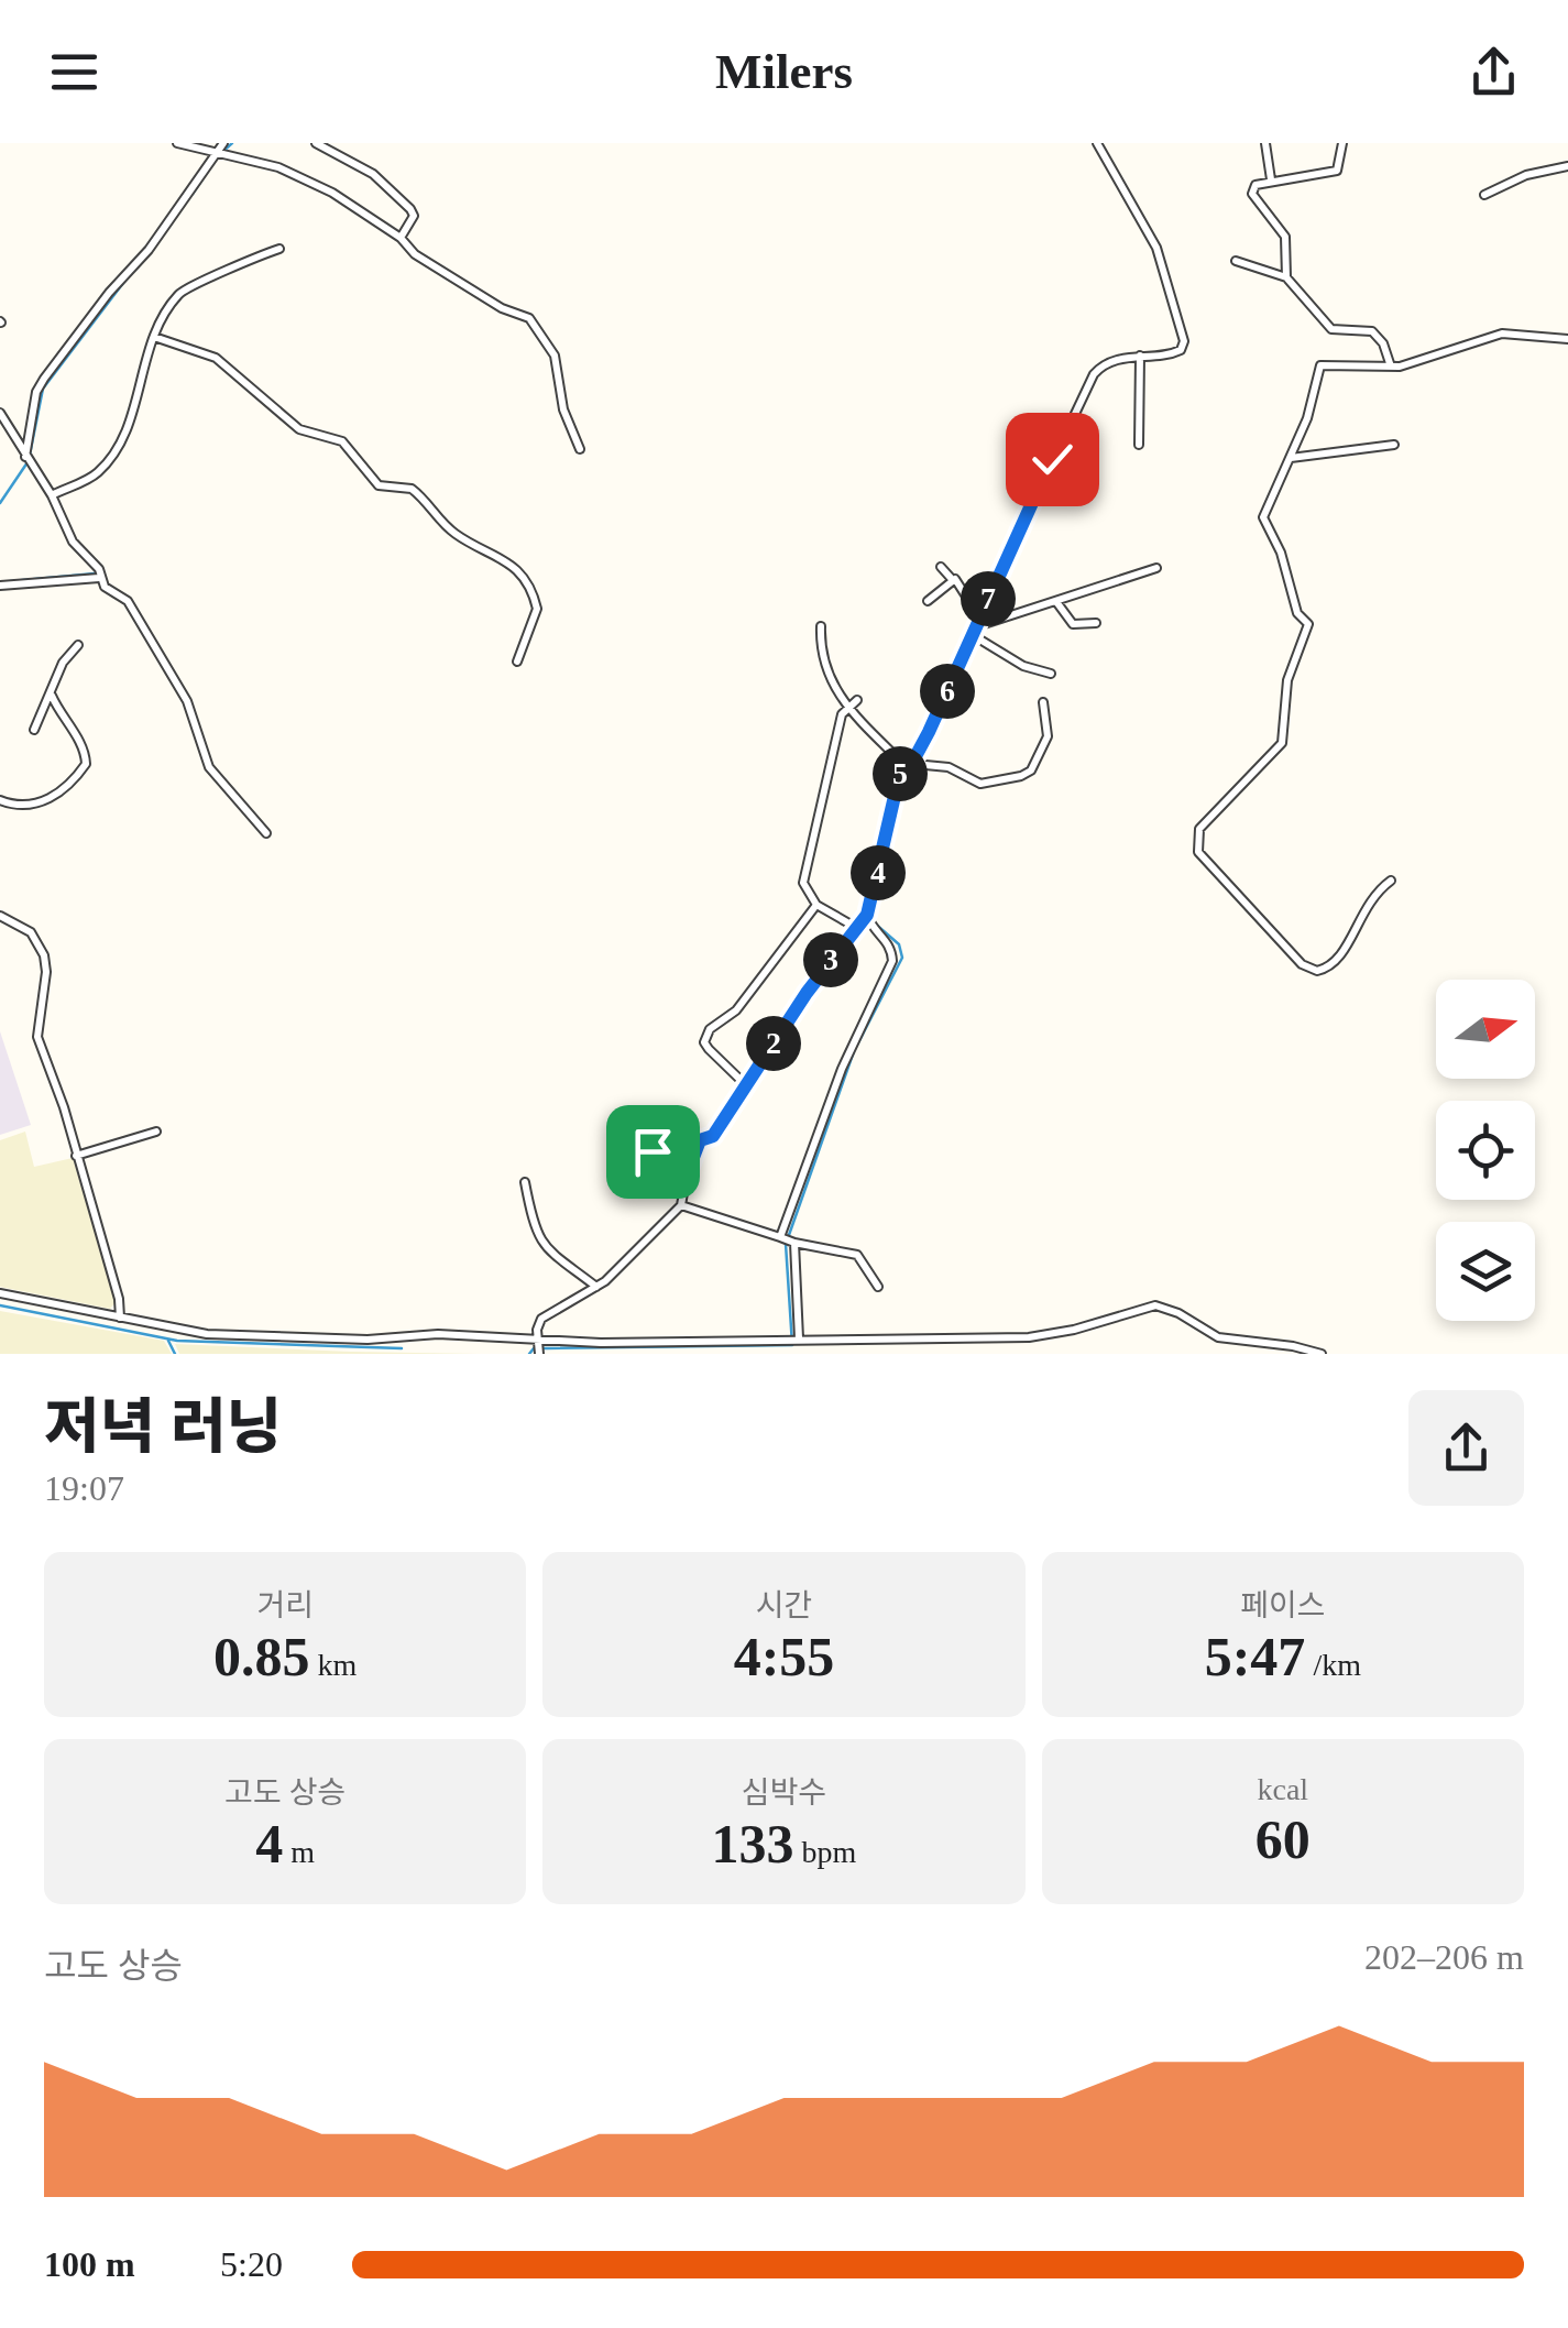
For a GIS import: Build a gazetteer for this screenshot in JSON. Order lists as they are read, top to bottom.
{
  "north": "right",
  "page": {
    "header": "Milers",
    "pins": [
      "7",
      "6",
      "5",
      "4",
      "3",
      "2"
    ],
    "heading": ["저녁 러닝", "19:07"],
    "stats": [
      ["거리", "0.85 km"],
      ["시간", "4:55"],
      ["페이스", "5:47 /km"],
      ["고도 상승", "4 m"],
      ["심박수", "133 bpm"],
      ["kcal", "60"]
    ],
    "chart": ["고도 상승", "202–206 m"],
    "list": [
      {
        "name": "100 m",
        "note": "5:20"
      }
    ]
  }
}
